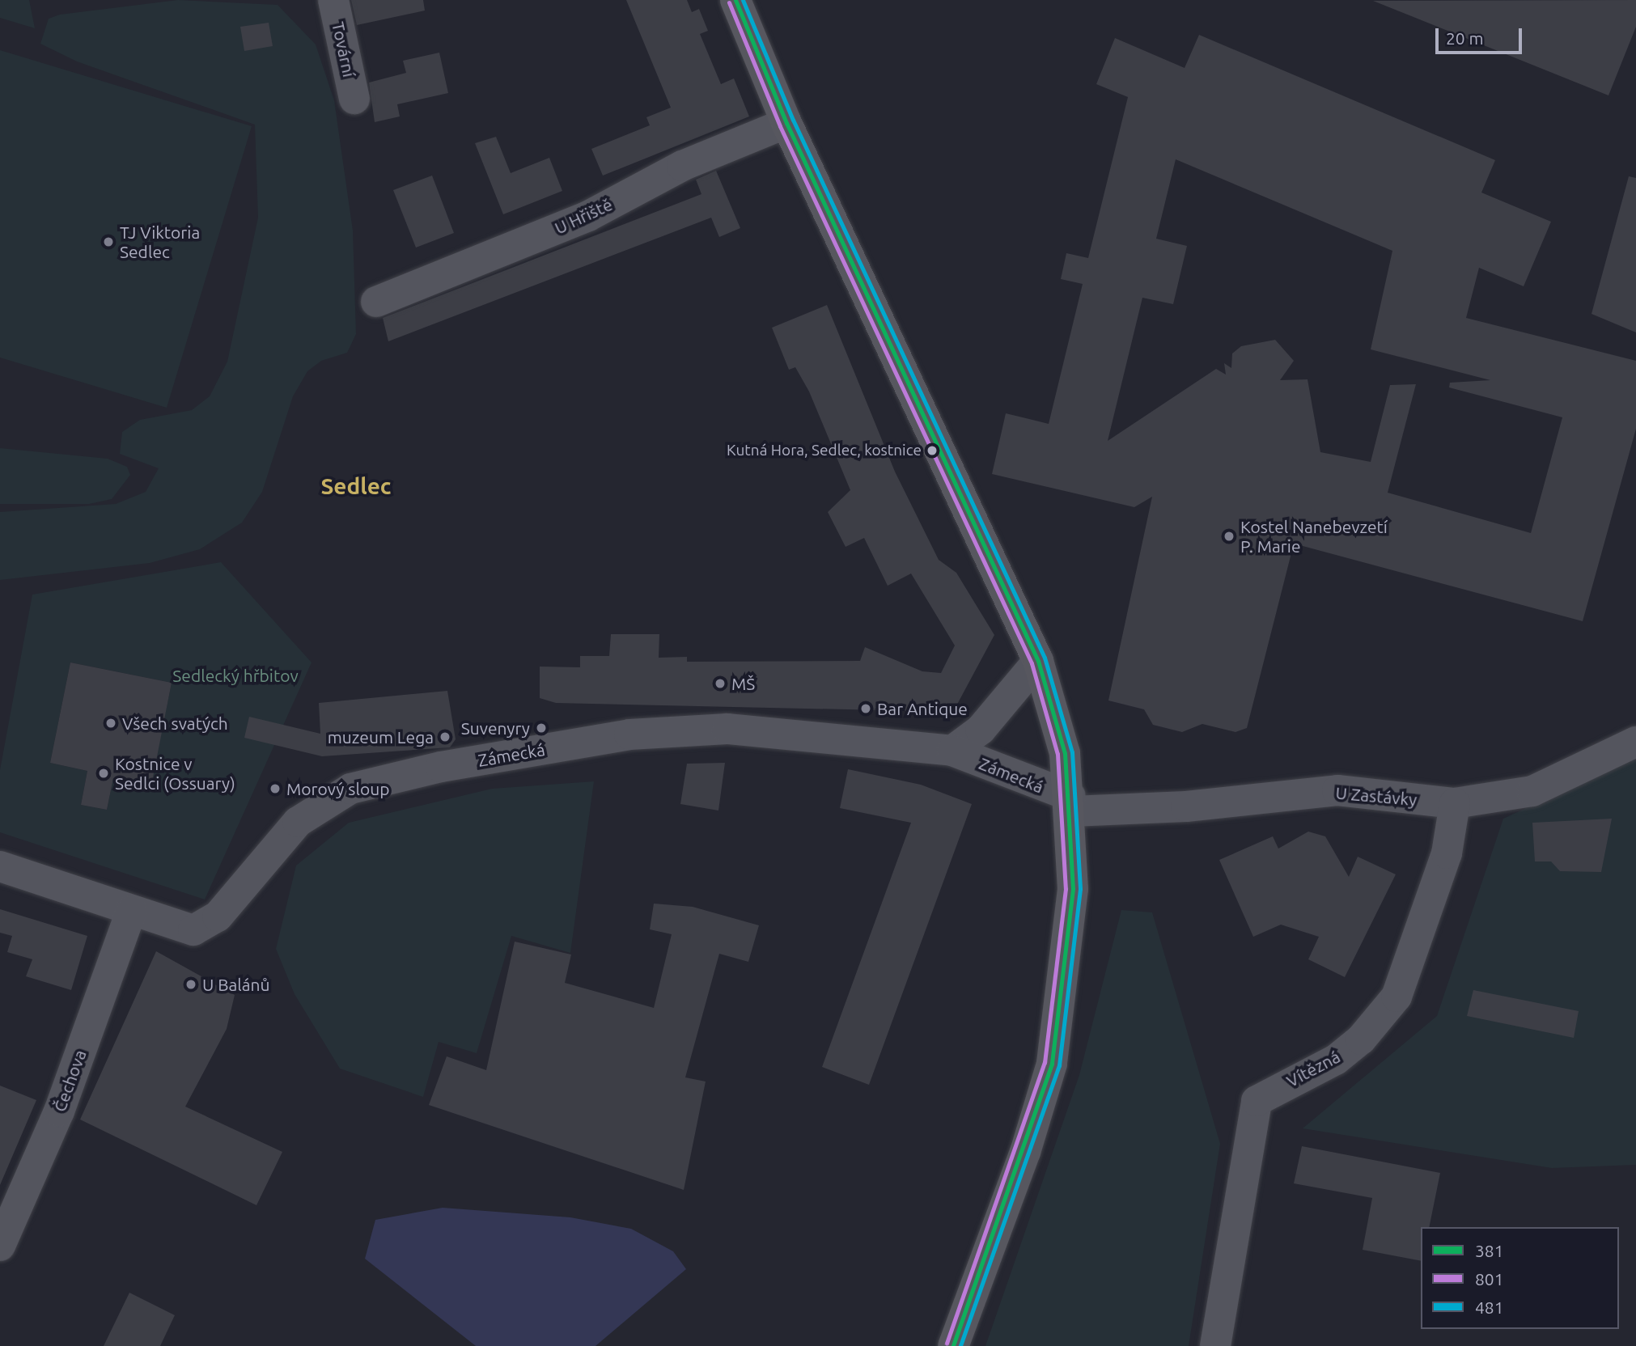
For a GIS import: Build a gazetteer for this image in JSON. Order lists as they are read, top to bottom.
{
  "streets": {
    "street": [
      "Tovární",
      "U Hřiště",
      "Zámecká",
      "U Zastávky",
      "Vítězná",
      "Čechova"
    ]
  },
  "crossings": [
    ["Zámecká", "U Zastávky"],
    ["Zámecká", "Čechova"],
    ["U Zastávky", "Vítězná"]
  ],
  "districts": ["Sedlec"],
  "parks": ["Sedlecký hřbitov"],
  "places": [
    "TJ Viktoria Sedlec",
    "Kutná Hora, Sedlec, kostnice",
    "Kostel Nanebevzetí P. Marie",
    "MŠ",
    "Bar Antique",
    "Všech svatých",
    "Suvenyry",
    "muzeum Lega",
    "Kostnice v Sedlci (Ossuary)",
    "Morový sloup",
    "U Balánů"
  ],
  "lines": ["transit line 381", "transit line 481", "transit line 801"],
  "legend": ["381", "801", "481"],
  "scale_bar": "20 m"
}
